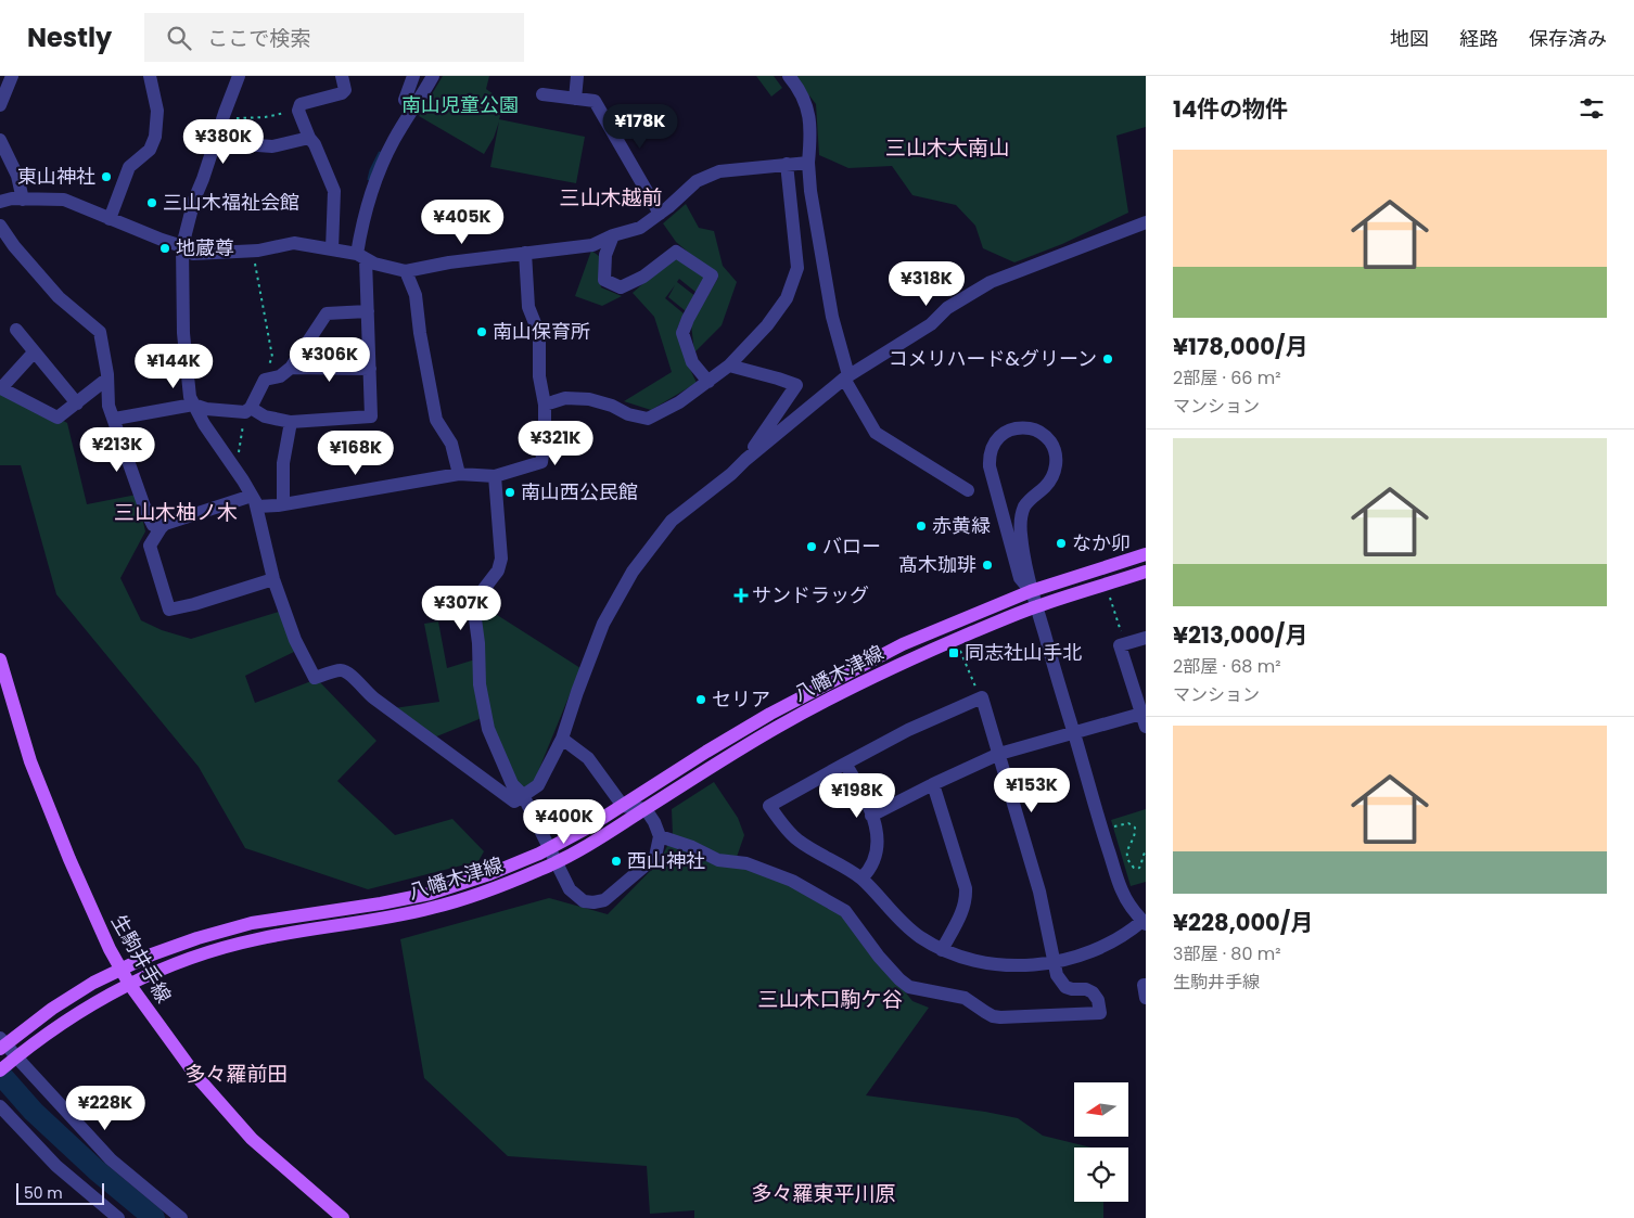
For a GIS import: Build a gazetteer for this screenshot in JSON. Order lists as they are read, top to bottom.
{
  "streets": {
    "main road": ["八幡木津線", "生駒井手線"]
  },
  "crossings": [
    ["八幡木津線", "生駒井手線"]
  ],
  "districts": [
    "三山木大南山",
    "三山木越前",
    "三山木柚ノ木",
    "三山木口駒ケ谷",
    "多々羅前田",
    "多々羅東平川原"
  ],
  "parks": ["南山児童公園"],
  "places": {
    "other": [
      "東山神社",
      "三山木福祉会館",
      "地蔵尊",
      "南山保育所",
      "コメリハード&グリーン",
      "南山西公民館",
      "赤黄緑",
      "なか卯",
      "バロー",
      "髙木珈琲",
      "セリア",
      "西山神社"
    ],
    "health": ["サンドラッグ"],
    "transit": ["同志社山手北"]
  },
  "scale_bar": "50 m",
  "north": "left",
  "page": {
    "header": "Nestly",
    "search": "ここで検索",
    "nav": ["地図", "経路", "保存済み"],
    "heading": "14件の物件",
    "price": [
      "¥178K",
      "¥380K",
      "¥405K",
      "¥318K",
      "¥306K",
      "¥144K",
      "¥321K",
      "¥213K",
      "¥168K",
      "¥307K",
      "¥153K",
      "¥198K",
      "¥400K",
      "¥228K"
    ],
    "list": [
      {
        "name": "¥178,000/月",
        "note": "2部屋 · 66 m² · マンション"
      },
      {
        "name": "¥213,000/月",
        "note": "2部屋 · 68 m² · マンション"
      },
      {
        "name": "¥228,000/月",
        "note": "3部屋 · 80 m² · 生駒井手線"
      }
    ],
    "scale": "50 m"
  }
}
